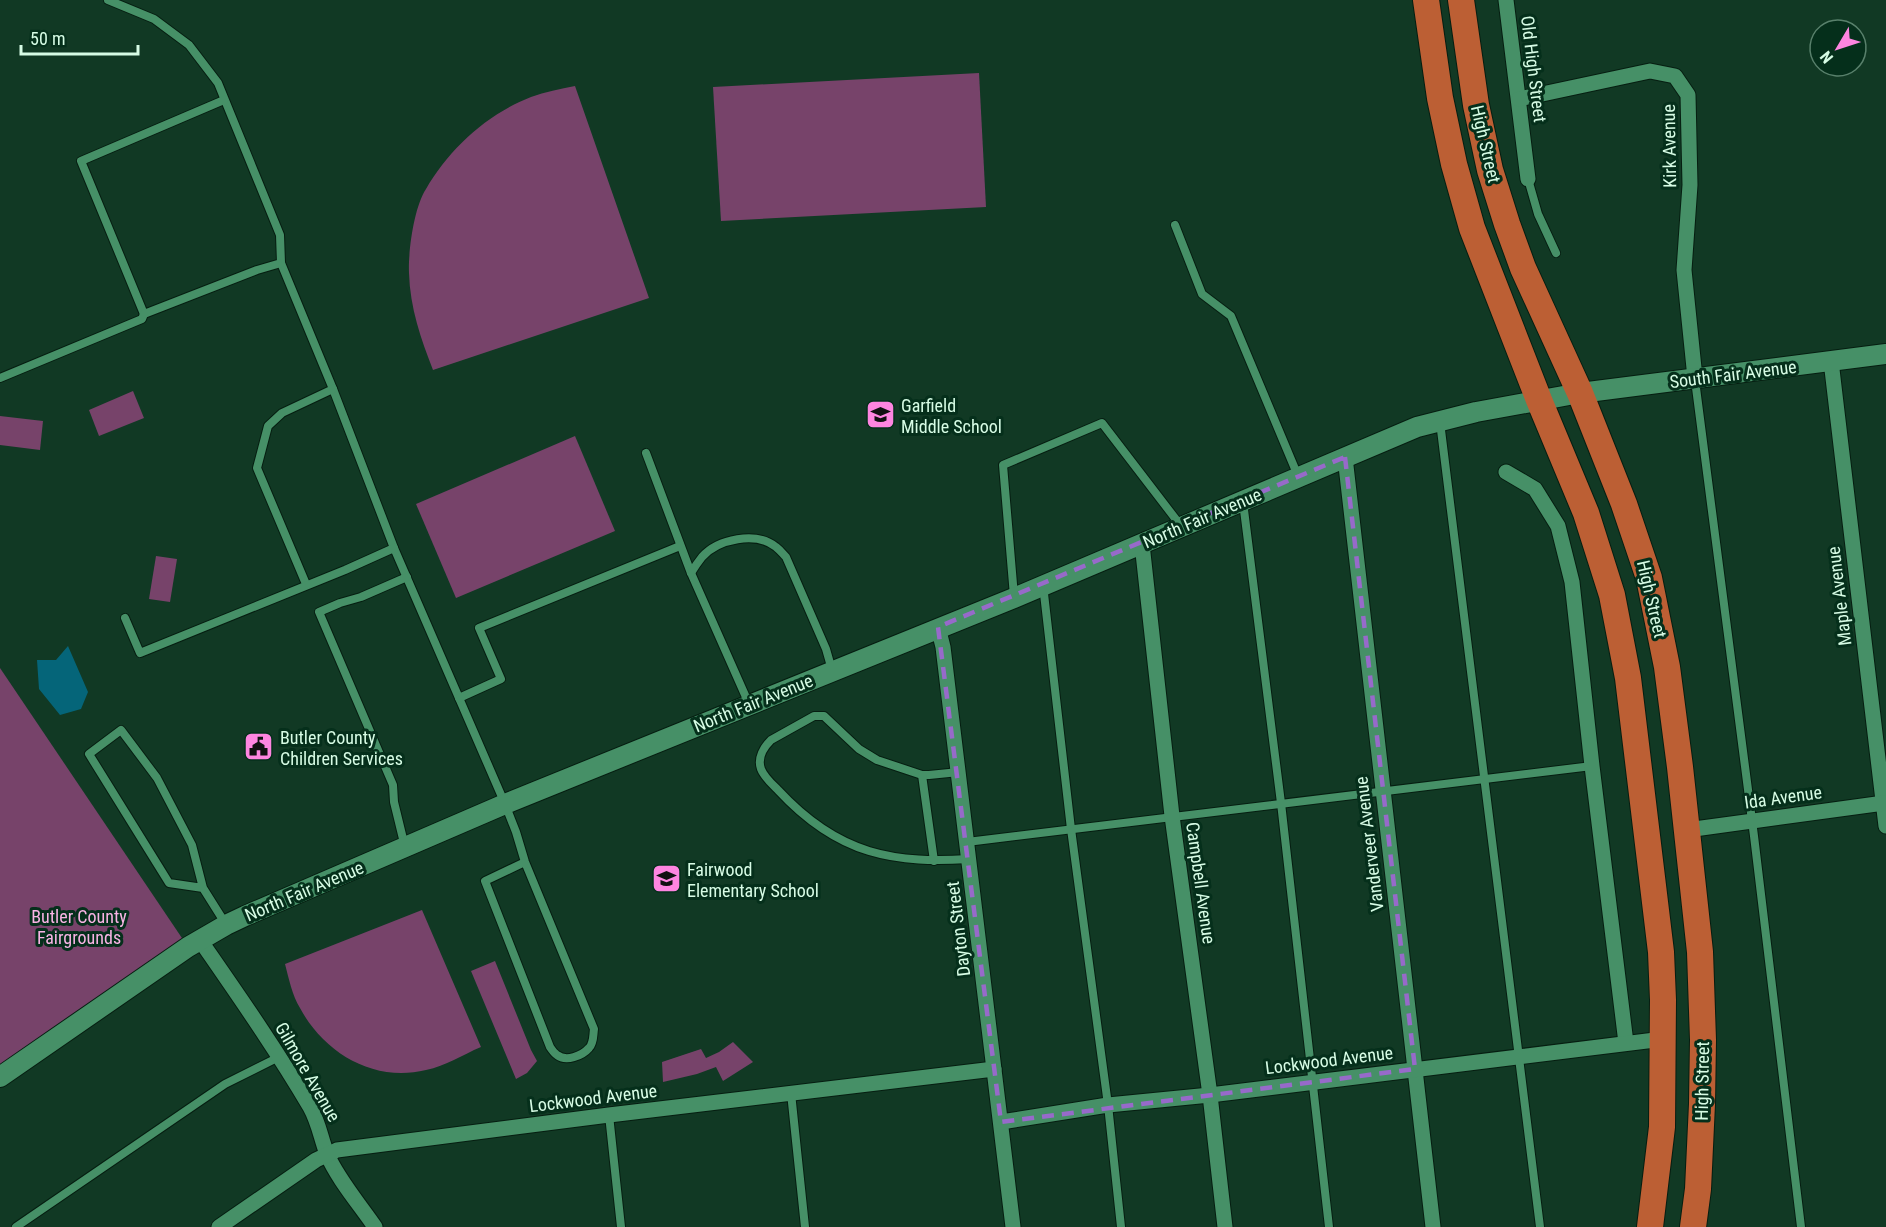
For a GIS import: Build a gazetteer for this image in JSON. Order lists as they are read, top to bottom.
{
  "streets": {
    "highway": ["High Street"],
    "street": [
      "Old High Street",
      "Kirk Avenue",
      "South Fair Avenue",
      "North Fair Avenue",
      "Maple Avenue",
      "Ida Avenue",
      "Vanderveer Avenue",
      "Campbell Avenue",
      "Dayton Street",
      "Lockwood Avenue",
      "Gilmore Avenue"
    ]
  },
  "crossings": [
    ["Old High Street", "Kirk Avenue"],
    ["High Street", "South Fair Avenue"],
    ["High Street", "North Fair Avenue"],
    ["High Street", "Ida Avenue"],
    ["High Street", "Lockwood Avenue"],
    ["Kirk Avenue", "South Fair Avenue"],
    ["South Fair Avenue", "North Fair Avenue"],
    ["South Fair Avenue", "Maple Avenue"],
    ["North Fair Avenue", "Vanderveer Avenue"],
    ["North Fair Avenue", "Campbell Avenue"],
    ["North Fair Avenue", "Dayton Street"],
    ["North Fair Avenue", "Gilmore Avenue"],
    ["Maple Avenue", "Ida Avenue"],
    ["Vanderveer Avenue", "Lockwood Avenue"],
    ["Campbell Avenue", "Lockwood Avenue"],
    ["Dayton Street", "Lockwood Avenue"],
    ["Lockwood Avenue", "Gilmore Avenue"]
  ],
  "parks": ["Butler County Fairgrounds"],
  "places": {
    "school or university": ["Garfield Middle School", "Fairwood Elementary School"],
    "public building": ["Butler County Children Services"]
  },
  "scale_bar": "50 m",
  "north": "bottom left"
}
